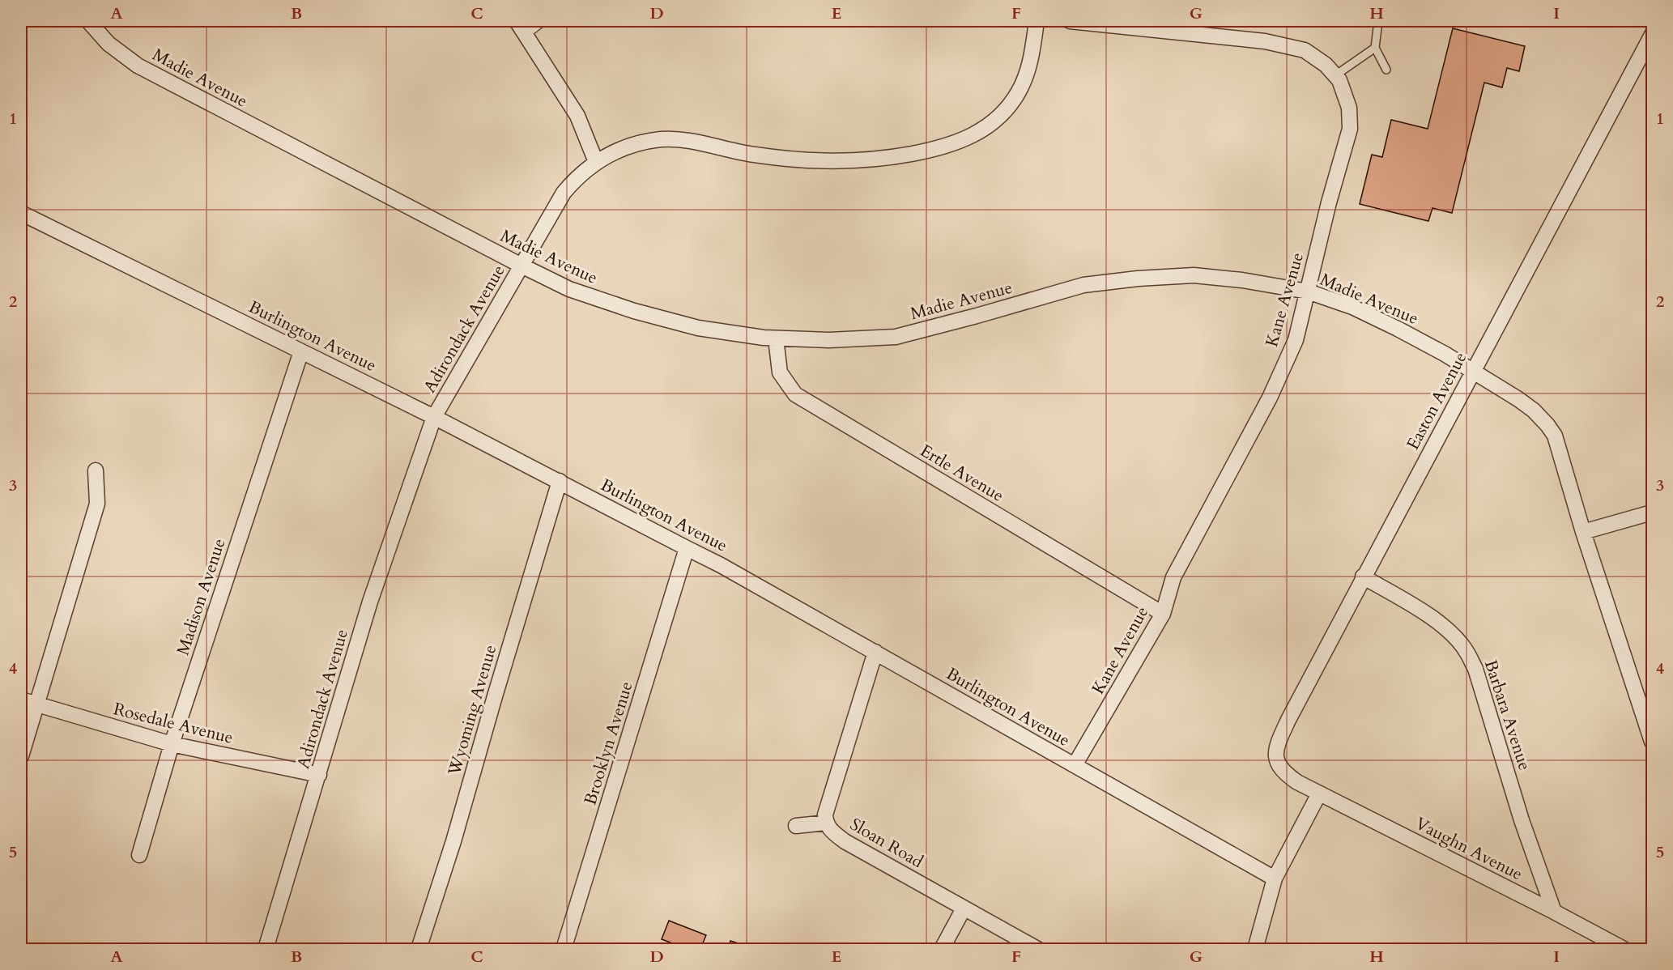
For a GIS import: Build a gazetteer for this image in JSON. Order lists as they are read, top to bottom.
{
  "streets": {
    "street": [
      "Madie Avenue",
      "Kane Avenue",
      "Adirondack Avenue",
      "Burlington Avenue",
      "Easton Avenue",
      "Ertle Avenue",
      "Madison Avenue",
      "Wyoming Avenue",
      "Barbara Avenue",
      "Rosedale Avenue",
      "Brooklyn Avenue",
      "Sloan Road",
      "Vaughn Avenue"
    ]
  },
  "crossings": [
    ["Madie Avenue", "Kane Avenue"],
    ["Madie Avenue", "Adirondack Avenue"],
    ["Madie Avenue", "Easton Avenue"],
    ["Madie Avenue", "Ertle Avenue"],
    ["Kane Avenue", "Burlington Avenue"],
    ["Kane Avenue", "Ertle Avenue"],
    ["Adirondack Avenue", "Burlington Avenue"],
    ["Adirondack Avenue", "Rosedale Avenue"],
    ["Burlington Avenue", "Madison Avenue"],
    ["Burlington Avenue", "Wyoming Avenue"],
    ["Burlington Avenue", "Brooklyn Avenue"],
    ["Burlington Avenue", "Sloan Road"],
    ["Easton Avenue", "Barbara Avenue"],
    ["Easton Avenue", "Vaughn Avenue"],
    ["Madison Avenue", "Rosedale Avenue"],
    ["Barbara Avenue", "Vaughn Avenue"]
  ],
  "grid": {
    "columns": [
      "A",
      "B",
      "C",
      "D",
      "E",
      "F",
      "G",
      "H",
      "I"
    ],
    "rows": [
      "1",
      "2",
      "3",
      "4",
      "5"
    ]
  }
}
